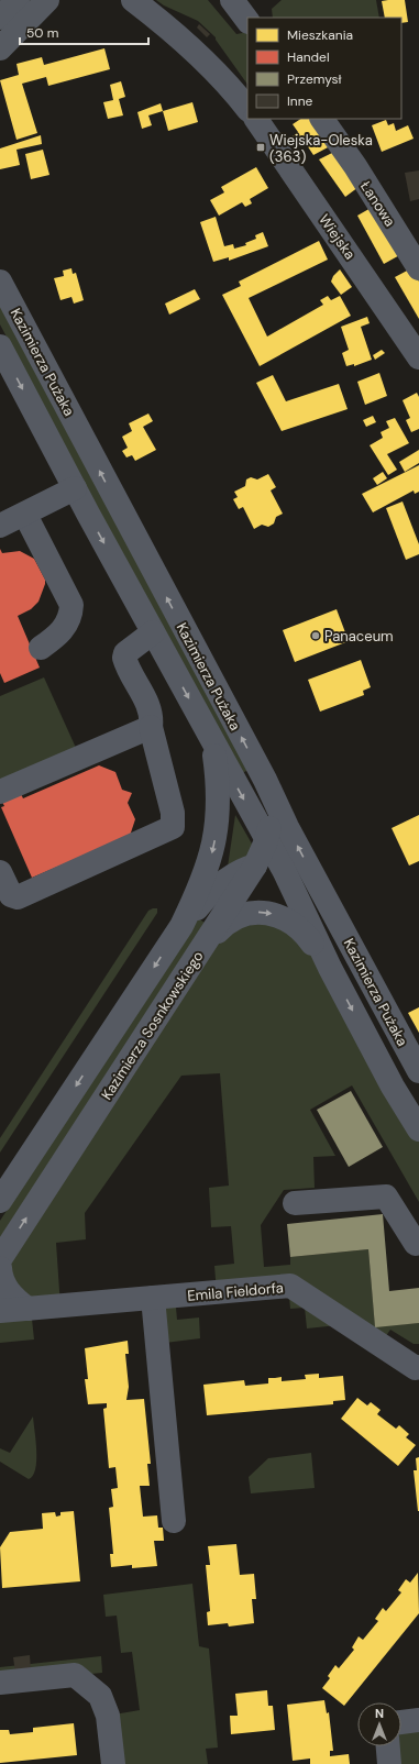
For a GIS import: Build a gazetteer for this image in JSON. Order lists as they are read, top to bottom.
{
  "streets": {
    "street": [
      "Łanowa",
      "Wiejska",
      "Kazimierza Pużaka",
      "Kazimierza Sosnkowskiego",
      "Emila Fieldorfa"
    ]
  },
  "crossings": [
    ["Kazimierza Pużaka", "Kazimierza Sosnkowskiego"]
  ],
  "places": {
    "transit": ["Wiejska-Oleska (363)"],
    "other": ["Panaceum"]
  },
  "legend": [
    "Mieszkania",
    "Handel",
    "Przemysł",
    "Inne"
  ],
  "scale_bar": "50 m",
  "north": "top"
}
